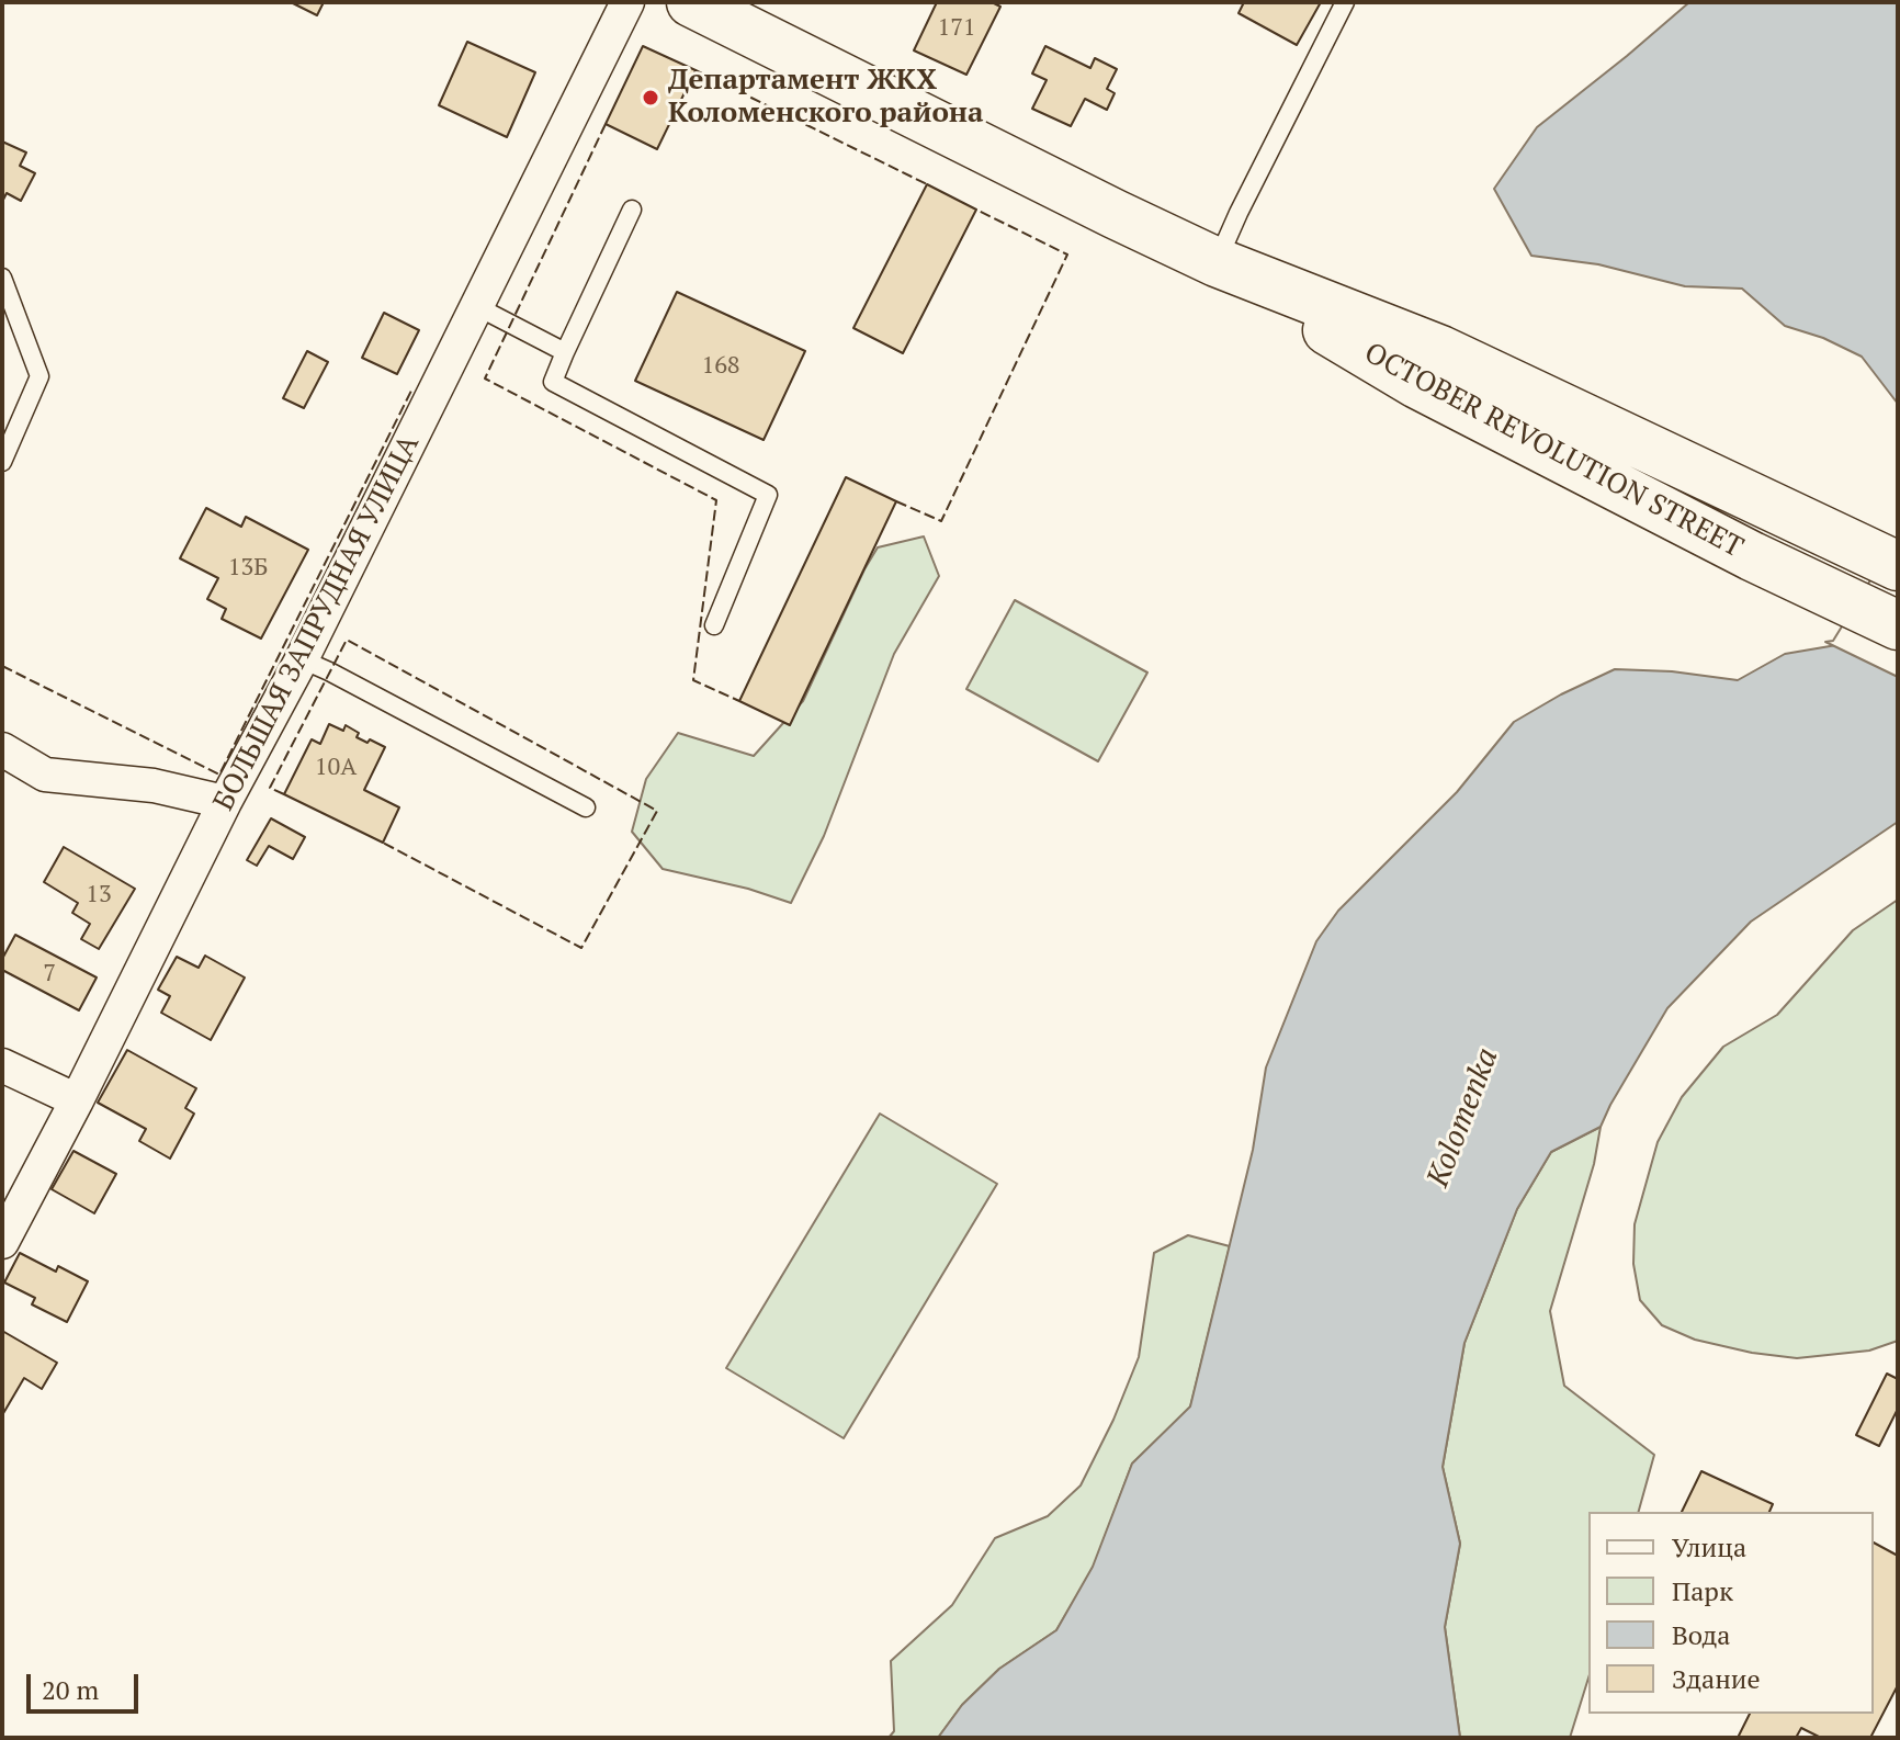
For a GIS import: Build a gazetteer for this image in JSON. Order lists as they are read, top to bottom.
{
  "streets": {
    "main road": ["OCTOBER REVOLUTION STREET"],
    "street": ["БОЛЬШАЯ ЗАПРУДНАЯ УЛИЦА"]
  },
  "water": ["Kolomenka"],
  "places": ["Департамент ЖКХ Коломенского района"],
  "house_numbers": [
    "171",
    "168",
    "13Б",
    "10А",
    "13",
    "7"
  ],
  "legend": [
    "Улица",
    "Парк",
    "Вода",
    "Здание"
  ],
  "scale_bar": "20 m"
}
